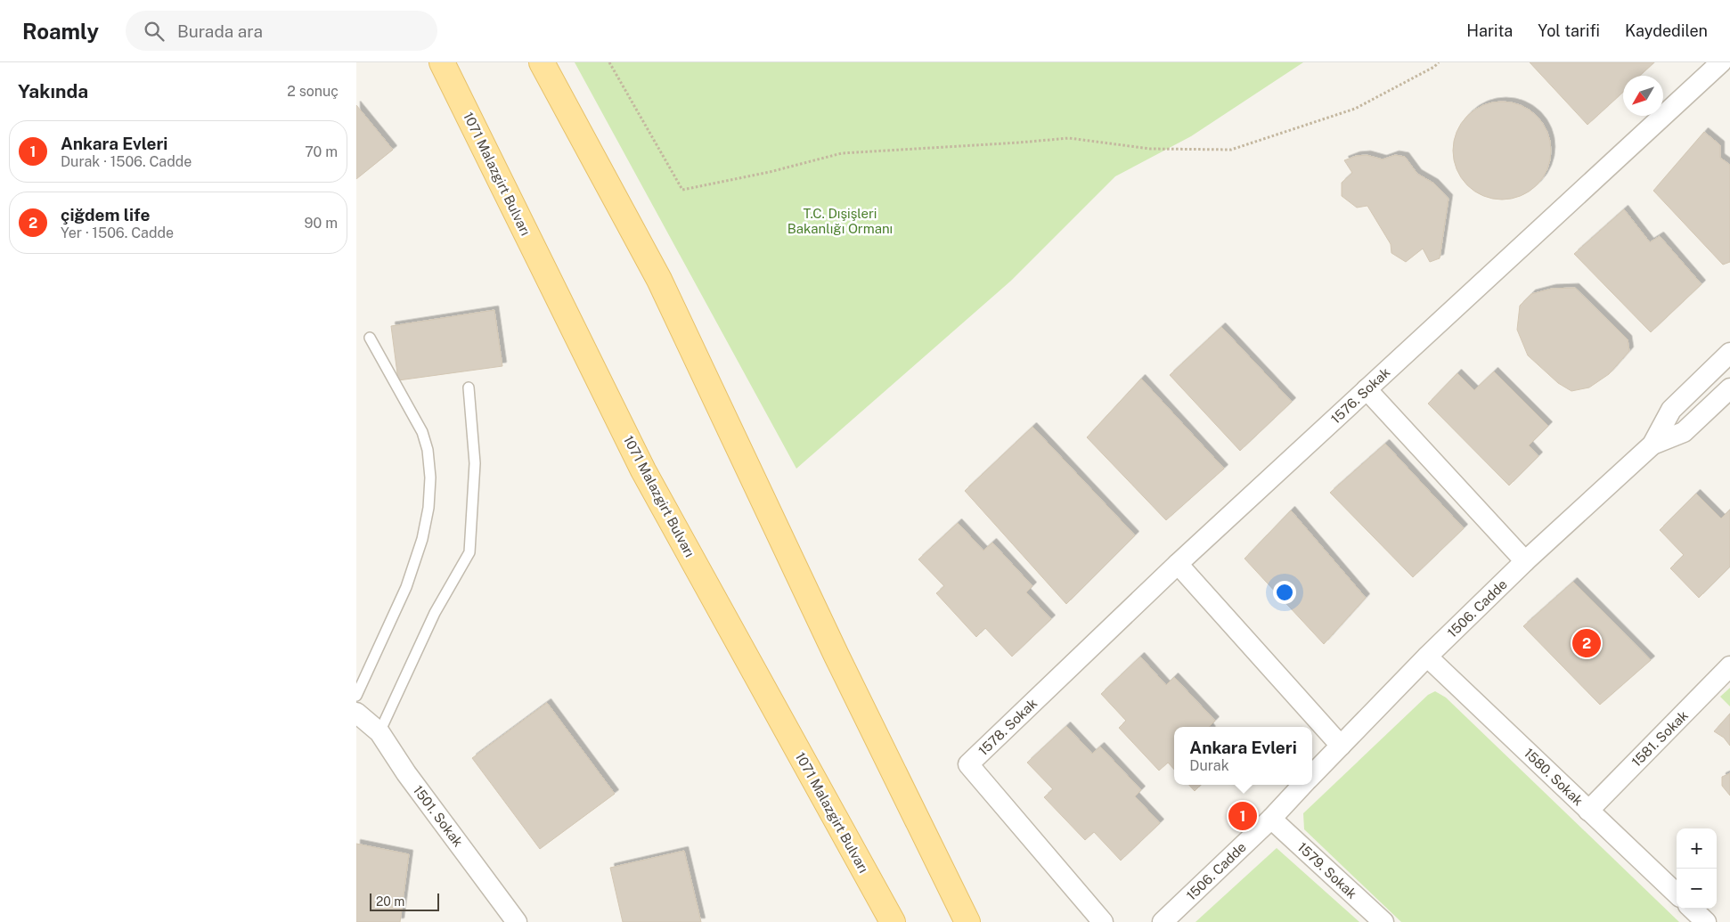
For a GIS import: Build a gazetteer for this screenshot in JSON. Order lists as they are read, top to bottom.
{
  "streets": {
    "main road": ["1071 Malazgirt Bulvarı"],
    "street": [
      "1576. Sokak",
      "1506. Cadde",
      "1578. Sokak",
      "1581. Sokak",
      "1580. Sokak",
      "1501. Sokak",
      "1579. Sokak"
    ]
  },
  "crossings": [
    ["1576. Sokak", "1578. Sokak"],
    ["1506. Cadde", "1580. Sokak"],
    ["1506. Cadde", "1579. Sokak"],
    ["1581. Sokak", "1580. Sokak"]
  ],
  "parks": ["T.C. Dışişleri Bakanlığı Ormanı"],
  "scale_bar": "20 m",
  "north": "bottom left",
  "page": {
    "header": "Roamly",
    "search": "Burada ara",
    "nav": ["Harita", "Yol tarifi", "Kaydedilen"],
    "heading": ["Yakında", "2 sonuç"],
    "list": [
      {
        "mark": "1",
        "name": "Ankara Evleri",
        "note": "Durak · 1506. Cadde",
        "value": "70 m"
      },
      {
        "mark": "2",
        "name": "çiğdem life",
        "note": "Yer · 1506. Cadde",
        "value": "90 m"
      }
    ],
    "pins": ["2", "1"],
    "popup": ["Ankara Evleri", "Durak"],
    "map_buttons": ["+", "−"],
    "scale": "20 m"
  }
}
